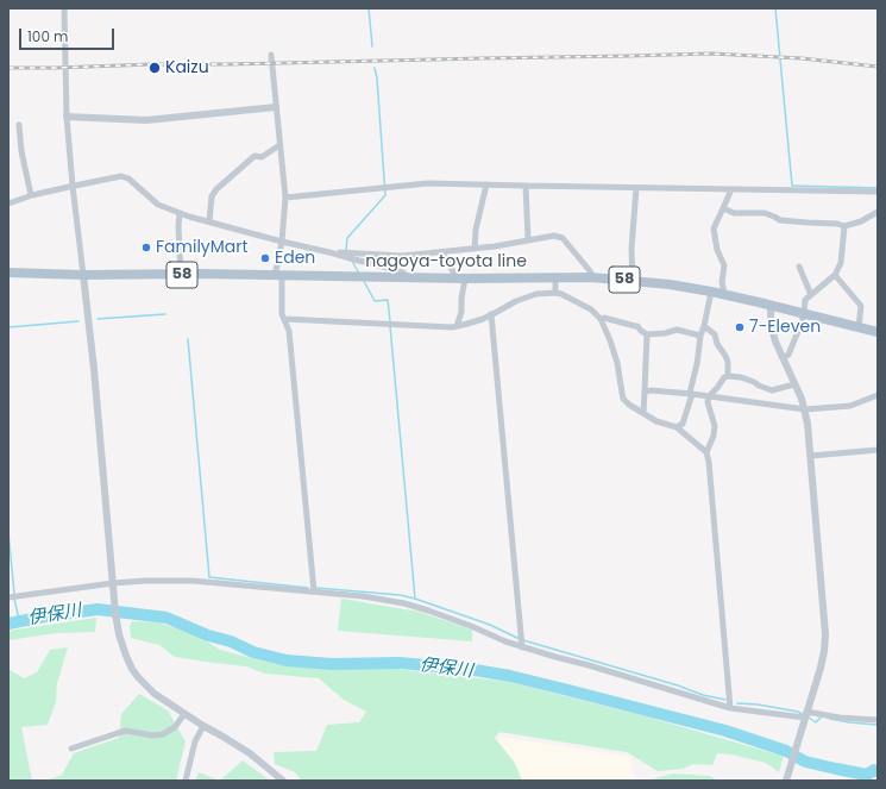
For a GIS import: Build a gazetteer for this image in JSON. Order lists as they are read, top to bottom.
{
  "streets": {
    "main road": ["nagoya-toyota line", "58"]
  },
  "water": ["伊保川"],
  "places": [
    "Kaizu",
    "FamilyMart",
    "Eden",
    "7-Eleven"
  ],
  "scale_bar": "100 m"
}
